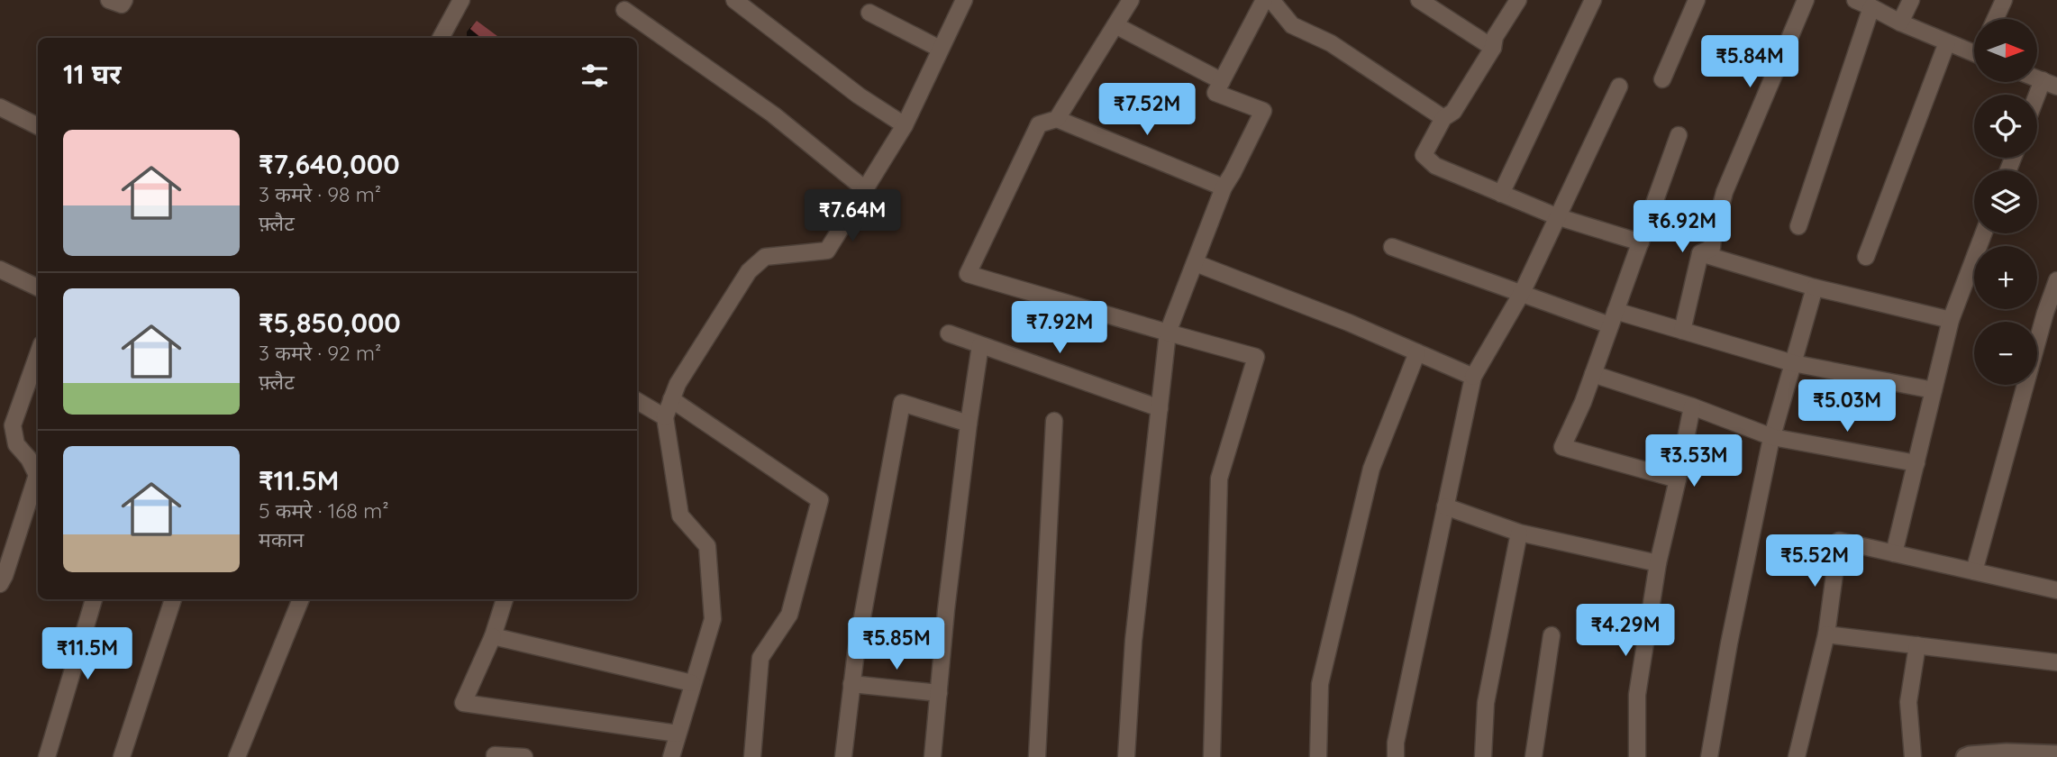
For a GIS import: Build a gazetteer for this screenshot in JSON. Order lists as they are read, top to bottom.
{
  "north": "right",
  "page": {
    "map_buttons": ["+", "−"],
    "price": [
      "₹5.84M",
      "₹7.52M",
      "₹7.64M",
      "₹6.92M",
      "₹7.92M",
      "₹5.03M",
      "₹3.53M",
      "₹5.52M",
      "₹4.29M",
      "₹5.85M",
      "₹11.5M"
    ],
    "heading": "11 घर",
    "list": [
      {
        "name": "₹7,640,000",
        "note": "3 कमरे · 98 m² · फ़्लैट"
      },
      {
        "name": "₹5,850,000",
        "note": "3 कमरे · 92 m² · फ़्लैट"
      },
      {
        "name": "₹11.5M",
        "note": "5 कमरे · 168 m² · मकान"
      }
    ]
  }
}
